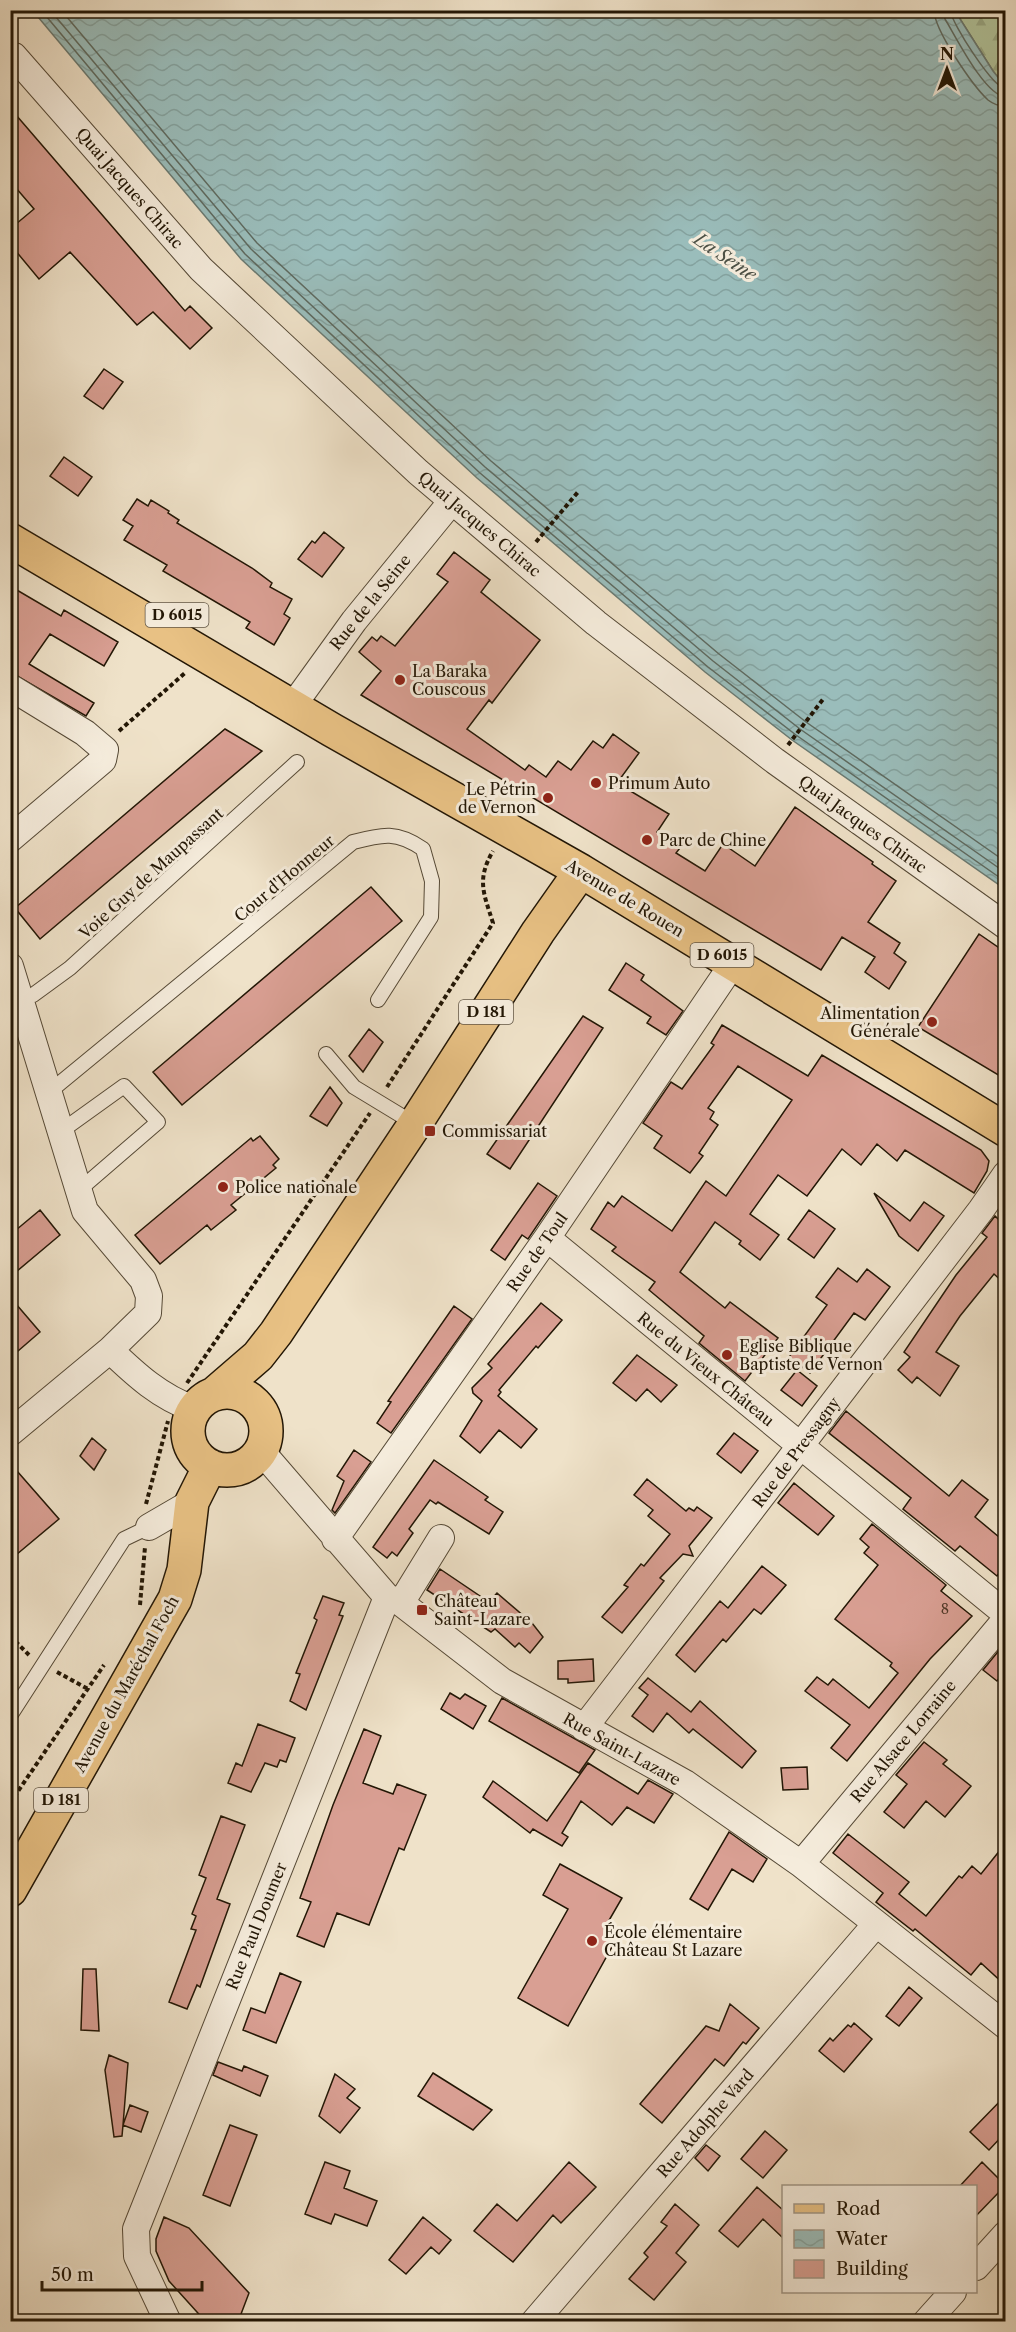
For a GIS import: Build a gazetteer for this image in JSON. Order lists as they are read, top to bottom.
{
  "streets": {
    "main road": [
      "D 6015",
      "Avenue de Rouen",
      "D 181",
      "Avenue du Maréchal Foch"
    ],
    "street": [
      "Quai Jacques Chirac",
      "Rue de la Seine",
      "Rue de Toul",
      "Rue du Vieux Château",
      "Rue de Pressagny",
      "Rue Alsace Lorraine",
      "Rue Saint-Lazare",
      "Rue Paul Doumer",
      "Rue Adolphe Vard"
    ],
    "lane": ["Voie Guy de Maupassant", "Cour d'Honneur"]
  },
  "crossings": [
    ["Quai Jacques Chirac", "Rue de la Seine"],
    ["Rue de la Seine", "Avenue de Rouen"],
    ["Avenue de Rouen", "D 181"],
    ["Avenue de Rouen", "Rue de Toul"],
    ["D 181", "Avenue du Maréchal Foch"],
    ["D 181", "Rue Saint-Lazare"],
    ["Rue de Toul", "Rue du Vieux Château"],
    ["Rue de Toul", "Rue Saint-Lazare"],
    ["Rue du Vieux Château", "Rue de Pressagny"],
    ["Rue de Pressagny", "Rue Saint-Lazare"],
    ["Avenue du Maréchal Foch", "Rue Saint-Lazare"],
    ["Rue Alsace Lorraine", "Rue Saint-Lazare"],
    ["Rue Saint-Lazare", "Rue Paul Doumer"],
    ["Rue Saint-Lazare", "Rue Adolphe Vard"]
  ],
  "water": ["La Seine"],
  "places": {
    "other": [
      "La Baraka Couscous",
      "Primum Auto",
      "Le Pétrin de Vernon",
      "Parc de Chine",
      "Alimentation Générale",
      "Police nationale",
      "Eglise Biblique Baptiste de Vernon",
      "École élémentaire Château St Lazare"
    ],
    "transit": ["Commissariat", "Château Saint-Lazare"]
  },
  "house_numbers": ["8"],
  "legend": ["Road", "Water", "Building"],
  "scale_bar": "50 m",
  "north": "top"
}
